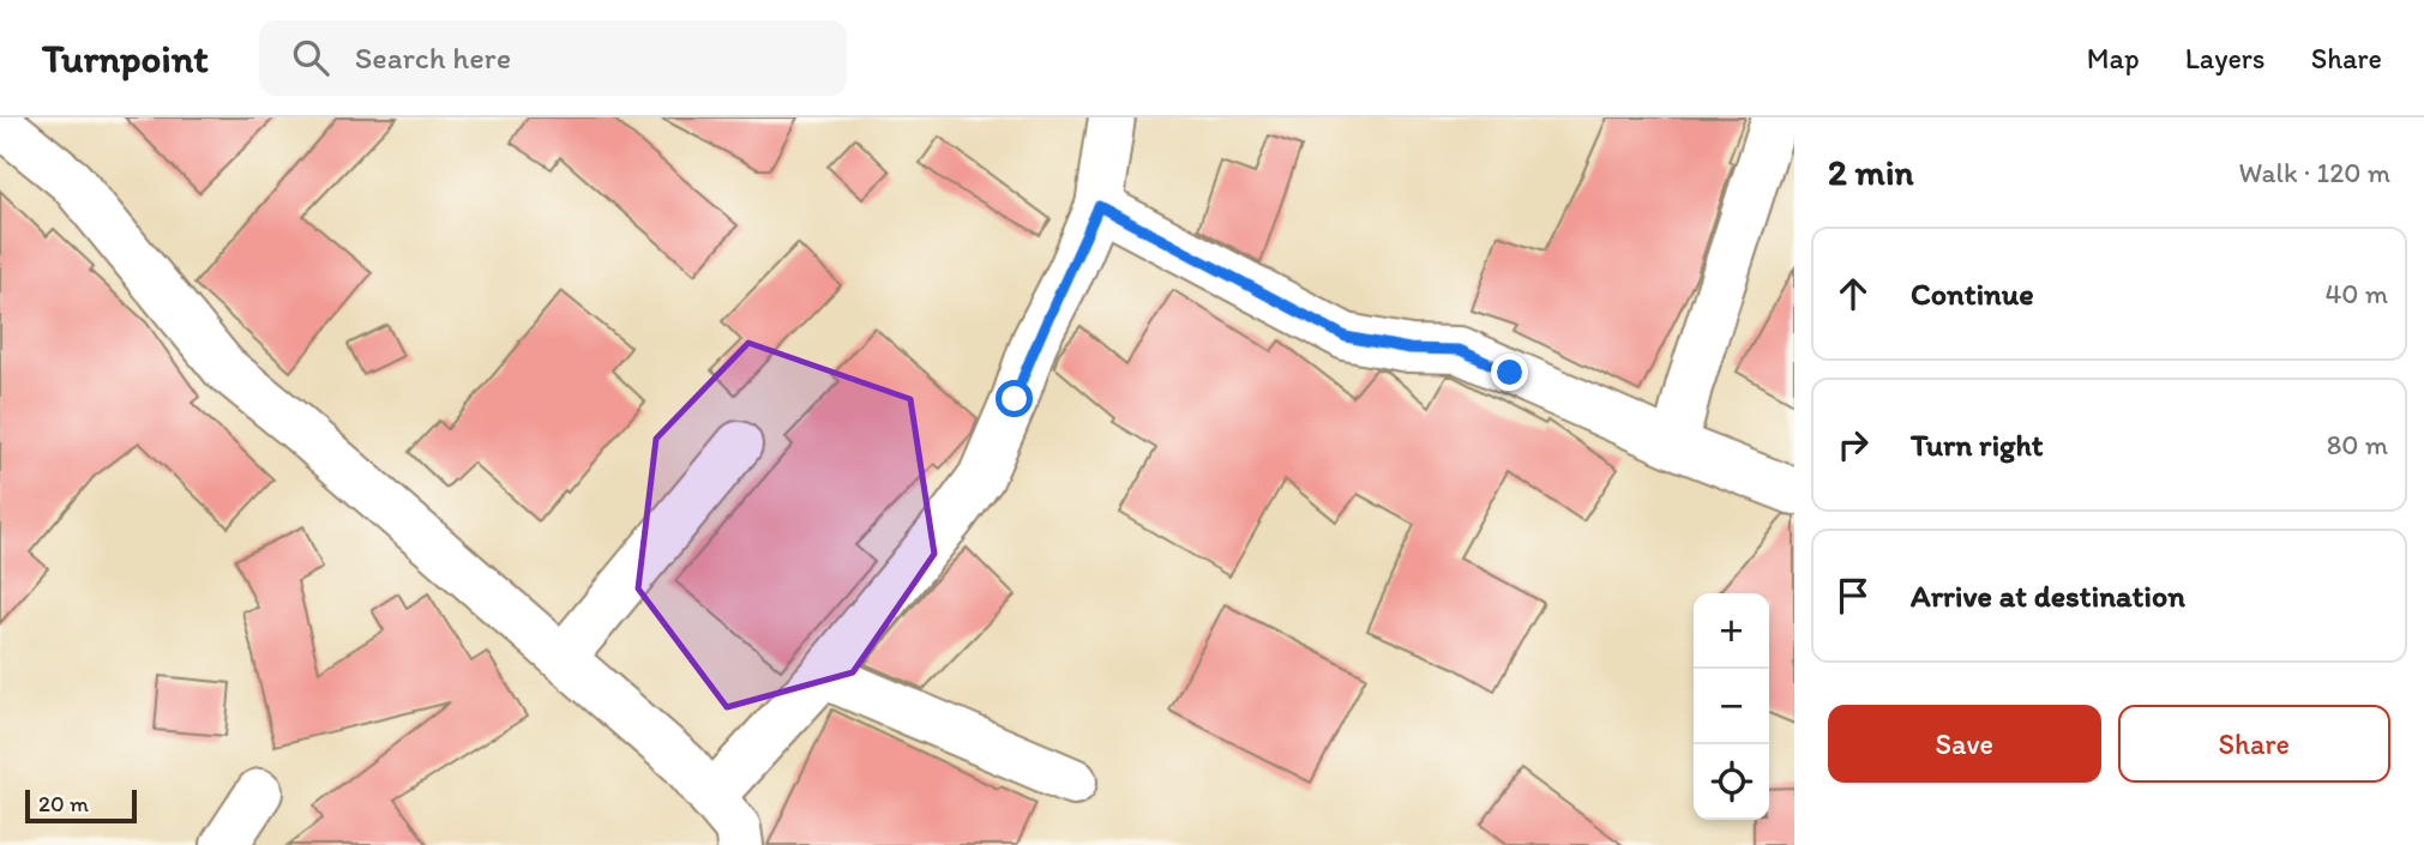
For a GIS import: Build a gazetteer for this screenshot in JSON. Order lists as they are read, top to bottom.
{
  "scale_bar": "20 m",
  "page": {
    "header": "Turnpoint",
    "search": "Search here",
    "nav": ["Map", "Layers", "Share"],
    "heading": ["2 min", "Walk · 120 m"],
    "list": [
      ["Continue", "40 m"],
      ["Turn right", "80 m"],
      "Arrive at destination"
    ],
    "map_buttons": ["+", "−"],
    "buttons": ["Save", "Share"],
    "scale": "20 m"
  }
}
